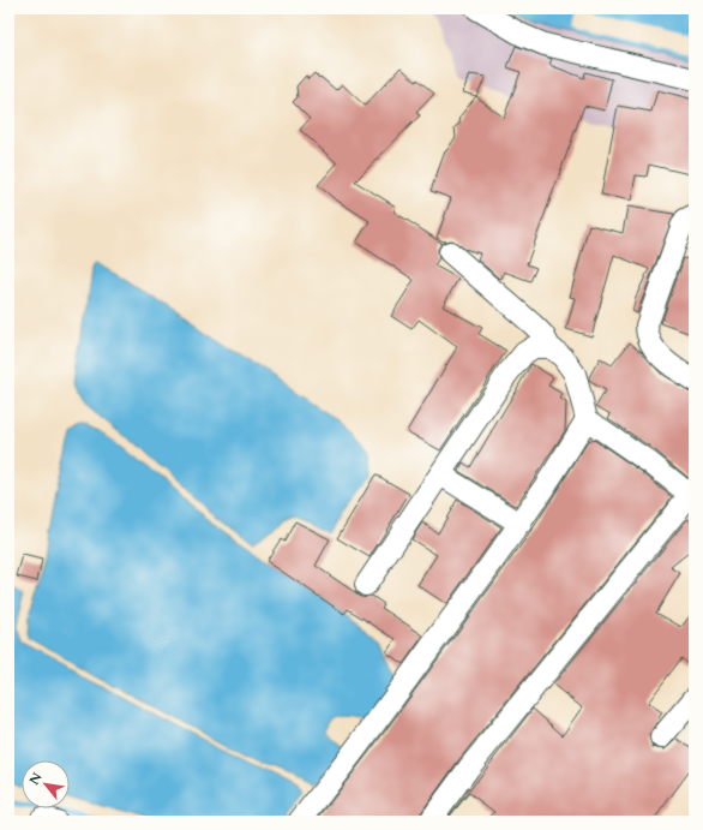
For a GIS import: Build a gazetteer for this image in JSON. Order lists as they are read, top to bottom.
{
  "north": "top left"
}
